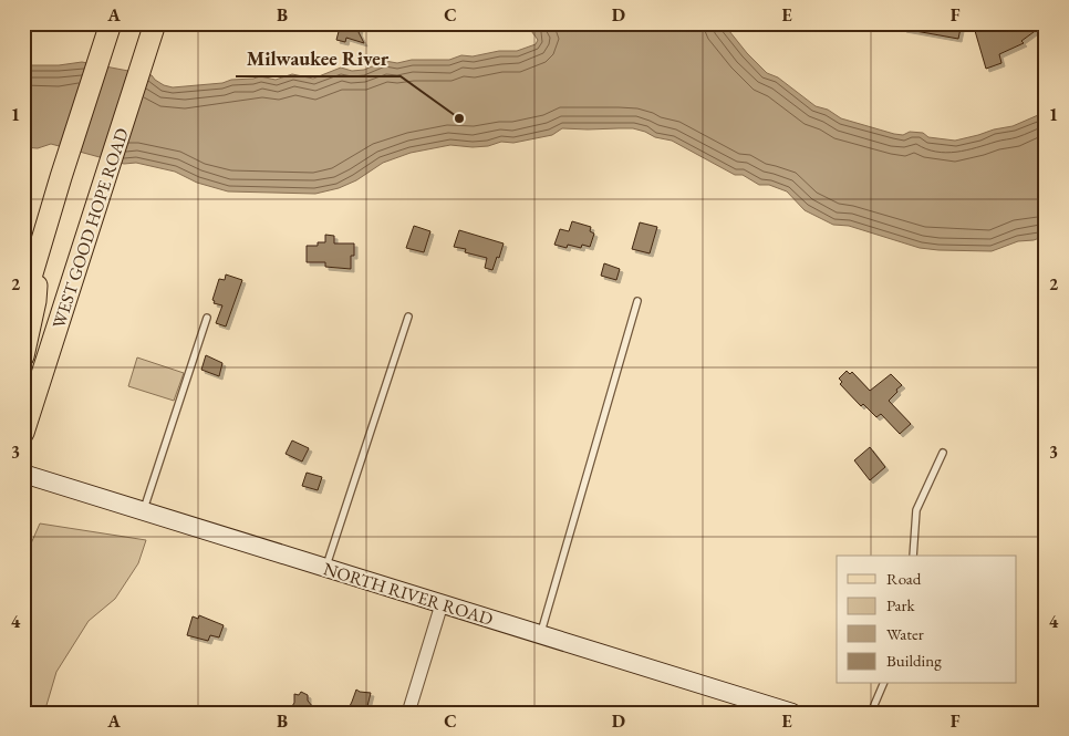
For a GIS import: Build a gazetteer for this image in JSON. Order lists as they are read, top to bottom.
{
  "streets": {
    "main road": ["WEST GOOD HOPE ROAD"],
    "street": ["NORTH RIVER ROAD"]
  },
  "places": ["Milwaukee River"],
  "legend": [
    "Road",
    "Park",
    "Water",
    "Building"
  ],
  "grid": {
    "columns": [
      "A",
      "B",
      "C",
      "D",
      "E",
      "F"
    ],
    "rows": [
      "1",
      "2",
      "3",
      "4"
    ]
  }
}
